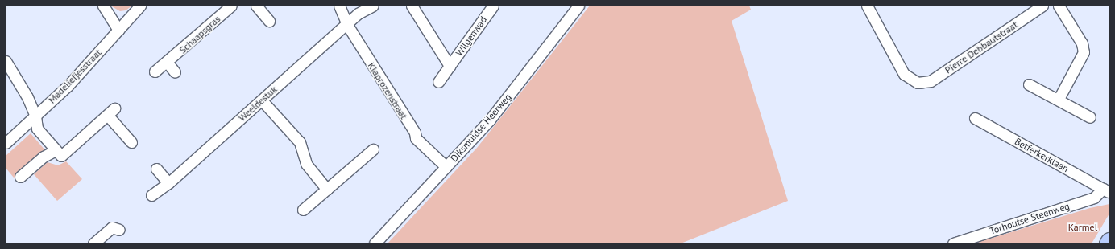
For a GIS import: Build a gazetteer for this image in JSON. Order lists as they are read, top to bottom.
{
  "streets": {
    "street": [
      "Schaapsgras",
      "Wilgenwad",
      "Pierre Debbautstraat",
      "Madeliefjesstraat",
      "Klaprozenstraat",
      "Weeldestuk",
      "Diksmuidse Heerweg",
      "Betferkerklaan",
      "Torhoutse Steenweg"
    ]
  },
  "crossings": [
    ["Klaprozenstraat", "Weeldestuk"],
    ["Klaprozenstraat", "Diksmuidse Heerweg"],
    ["Betferkerklaan", "Torhoutse Steenweg"]
  ],
  "parks": ["Karmel"]
}
